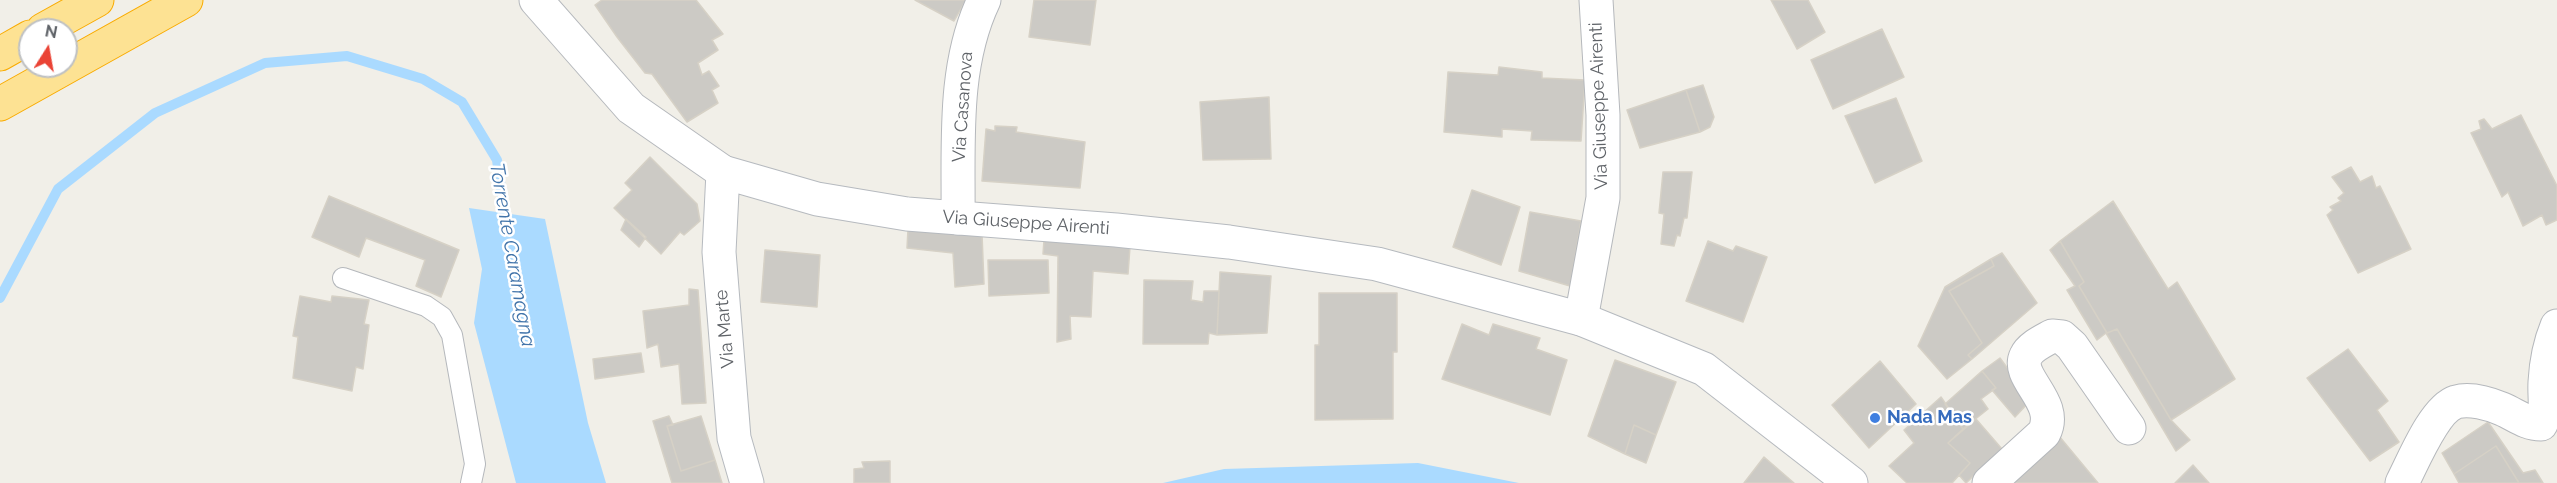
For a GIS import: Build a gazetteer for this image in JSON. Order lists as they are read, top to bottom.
{
  "streets": {
    "main road": ["Via Giuseppe Airenti", "Via Casanova", "Via Marte"]
  },
  "crossings": [
    ["Via Giuseppe Airenti", "Via Casanova"],
    ["Via Giuseppe Airenti", "Via Marte"]
  ],
  "water": ["Torrente Caramagna"],
  "places": ["Nada Mas"],
  "north": "top"
}
